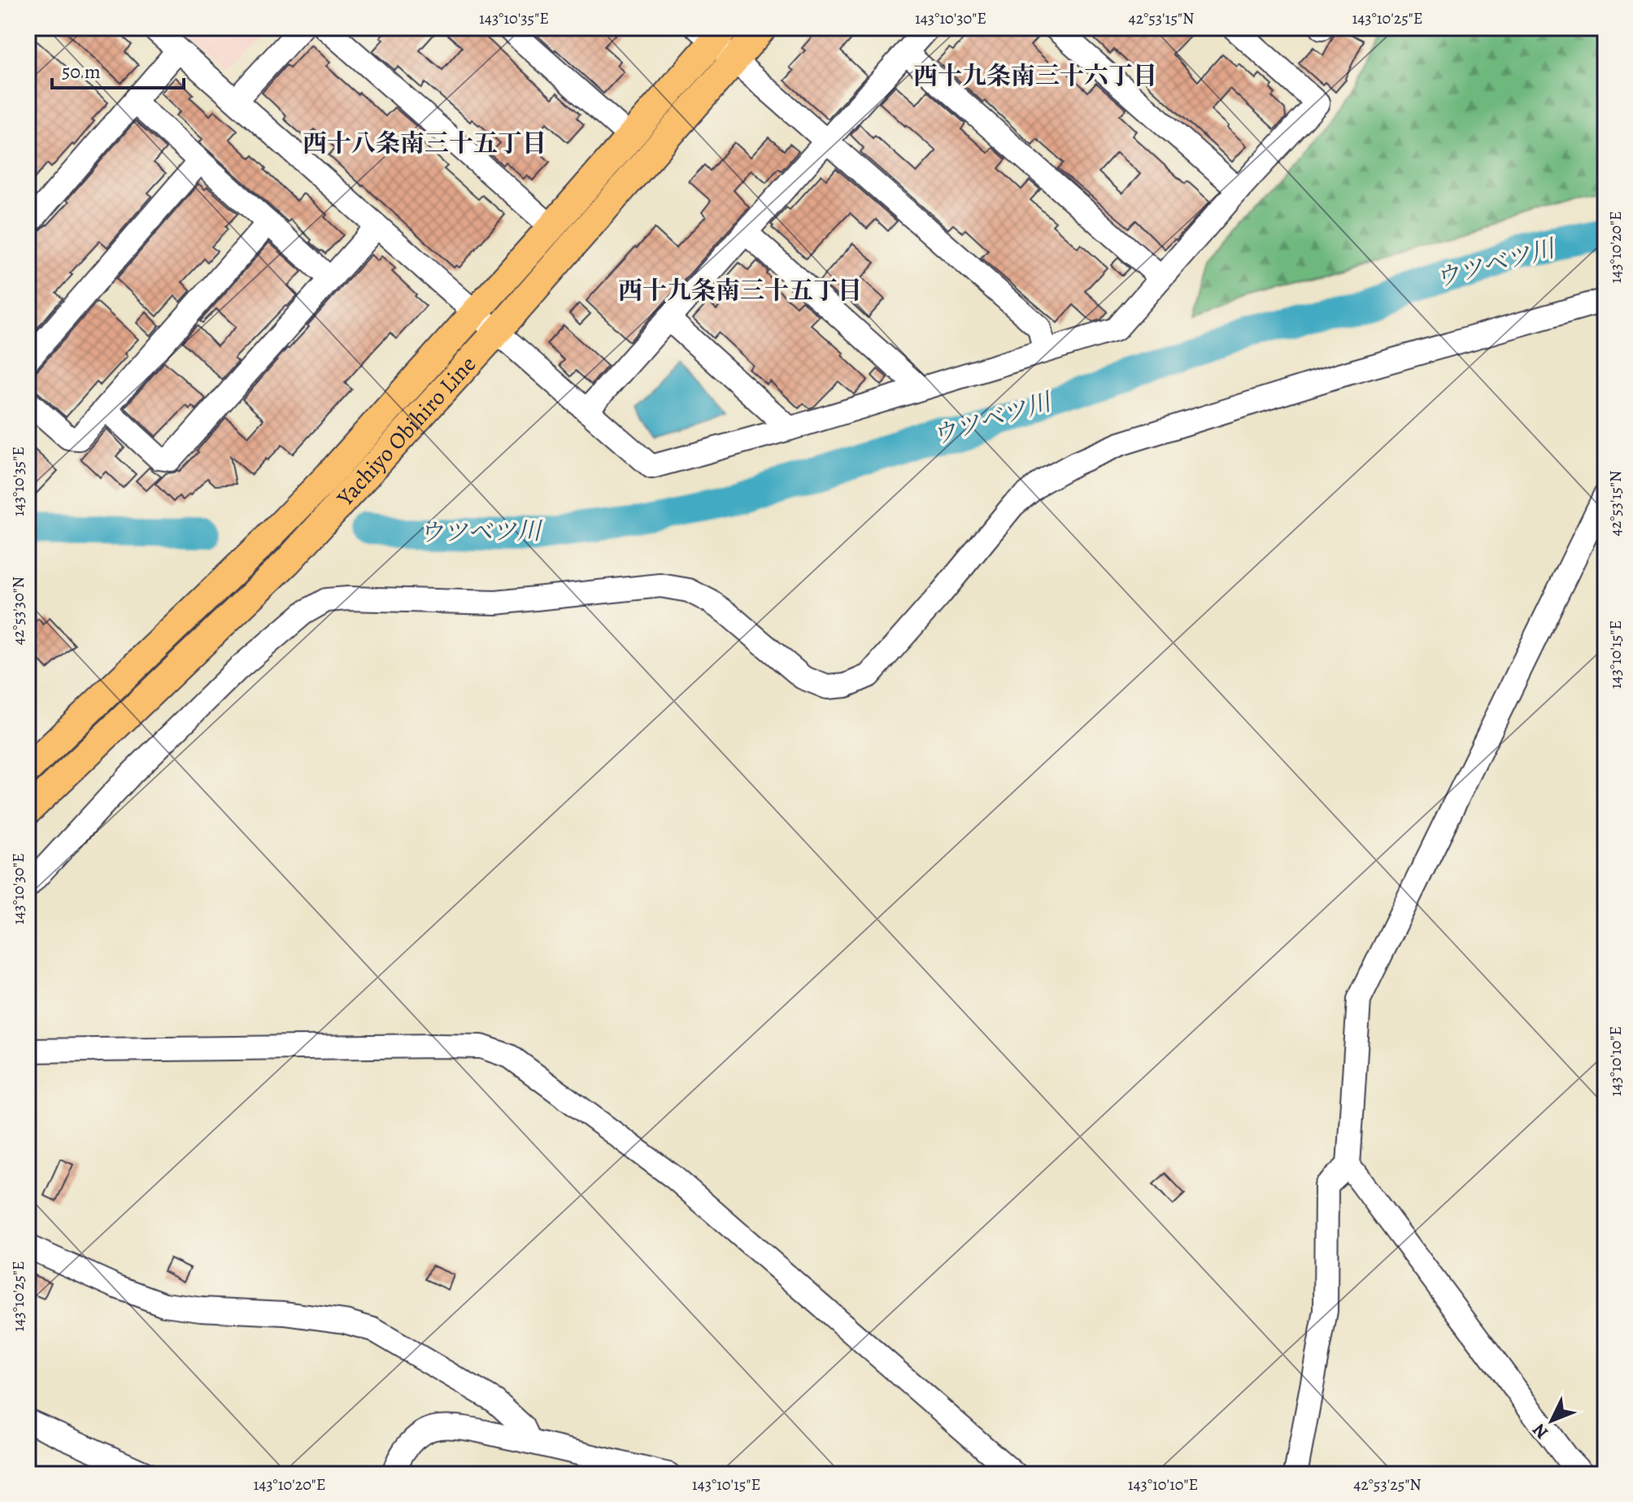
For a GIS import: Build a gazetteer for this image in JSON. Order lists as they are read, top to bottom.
{
  "streets": {
    "main road": ["Yachiyo Obihiro Line"]
  },
  "districts": ["西十九条南三十六丁目", "西十八条南三十五丁目", "西十九条南三十五丁目"],
  "water": ["ウツベツ川"],
  "scale_bar": "50 m",
  "north": "bottom left",
  "coordinates": [
    "143°10'35\"E",
    "143°10'30\"E",
    "42°53'15\"N",
    "143°10'25\"E",
    "143°10'20\"E",
    "42°53'30\"N",
    "143°10'15\"E",
    "143°10'10\"E",
    "42°53'25\"N"
  ]
}
